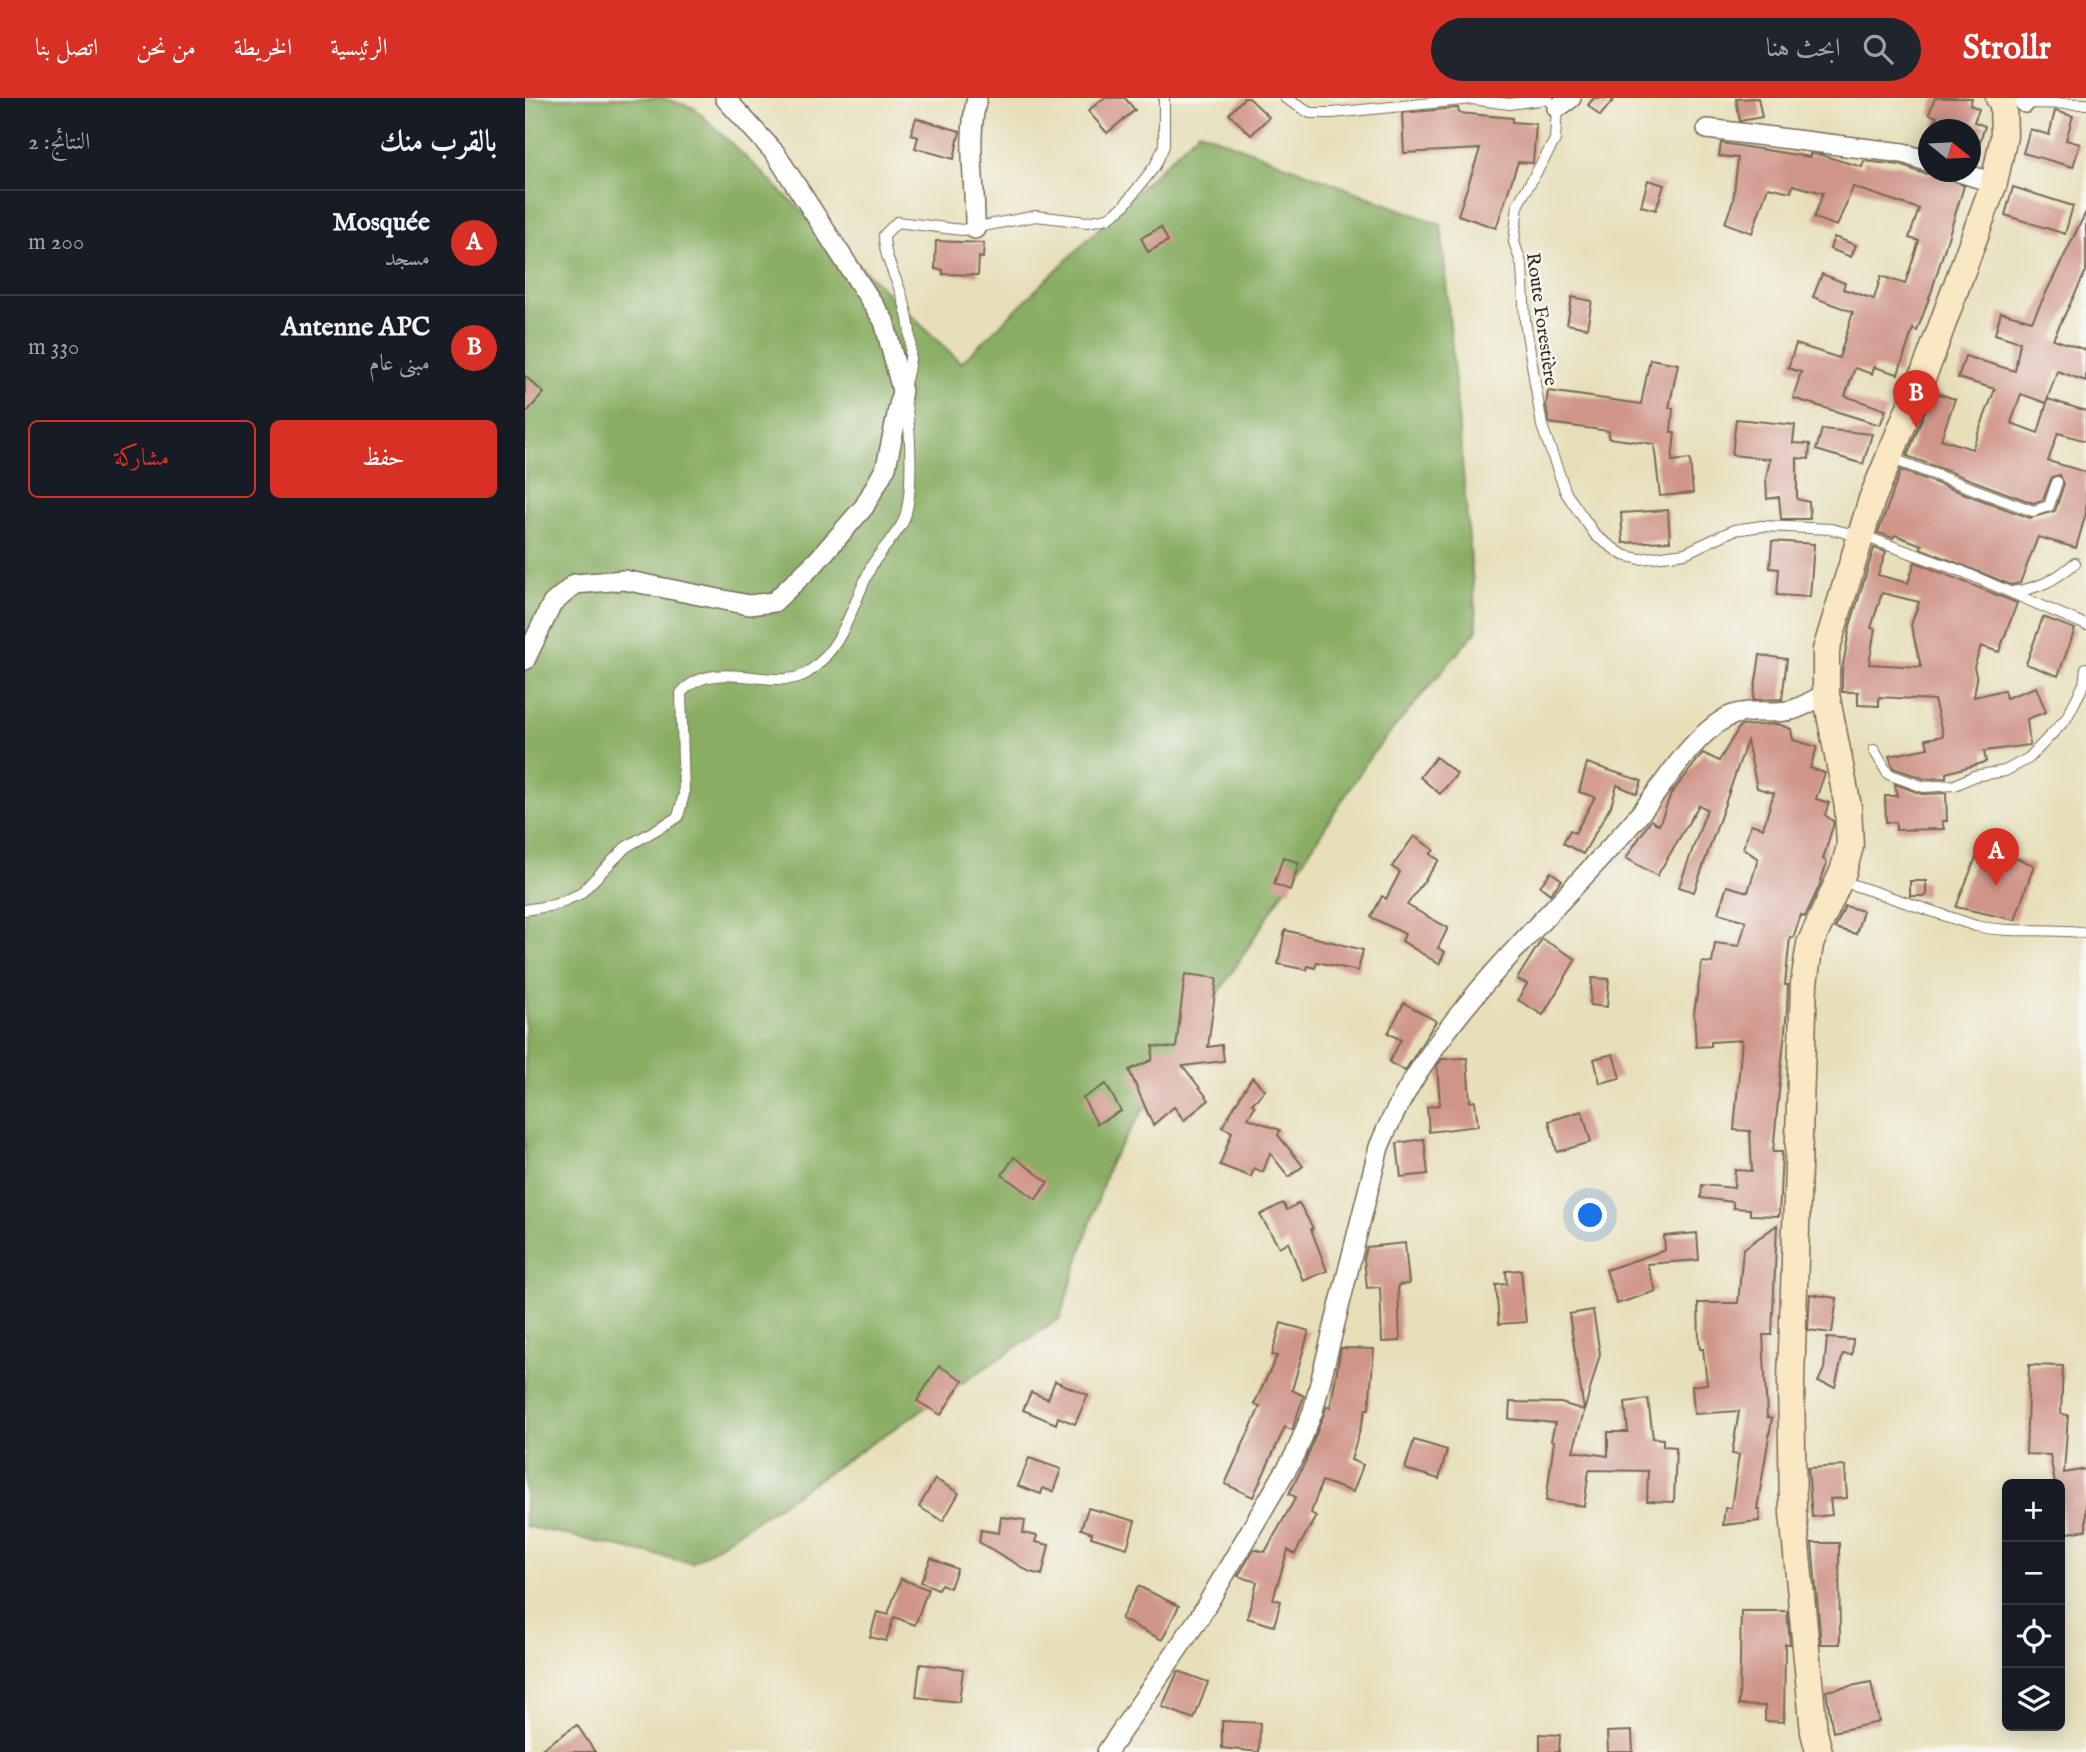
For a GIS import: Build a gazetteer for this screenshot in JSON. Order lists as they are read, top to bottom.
{
  "streets": {
    "lane": ["Route Forestière"]
  },
  "north": "right",
  "page": {
    "header": "Strollr",
    "search": "ابحث هنا",
    "nav": [
      "الرئيسية",
      "الخريطة",
      "من نحن",
      "اتصل بنا"
    ],
    "heading": ["بالقرب منك", "النتائج: 2"],
    "list": [
      {
        "mark": "A",
        "name": "Mosquée",
        "note": "مسجد",
        "value": "200 m"
      },
      {
        "mark": "B",
        "name": "Antenne APC",
        "note": "مبنى عام",
        "value": "330 m"
      }
    ],
    "pins": ["B", "A"],
    "buttons": ["حفظ", "مشاركة"],
    "map_buttons": ["+", "−"]
  }
}
